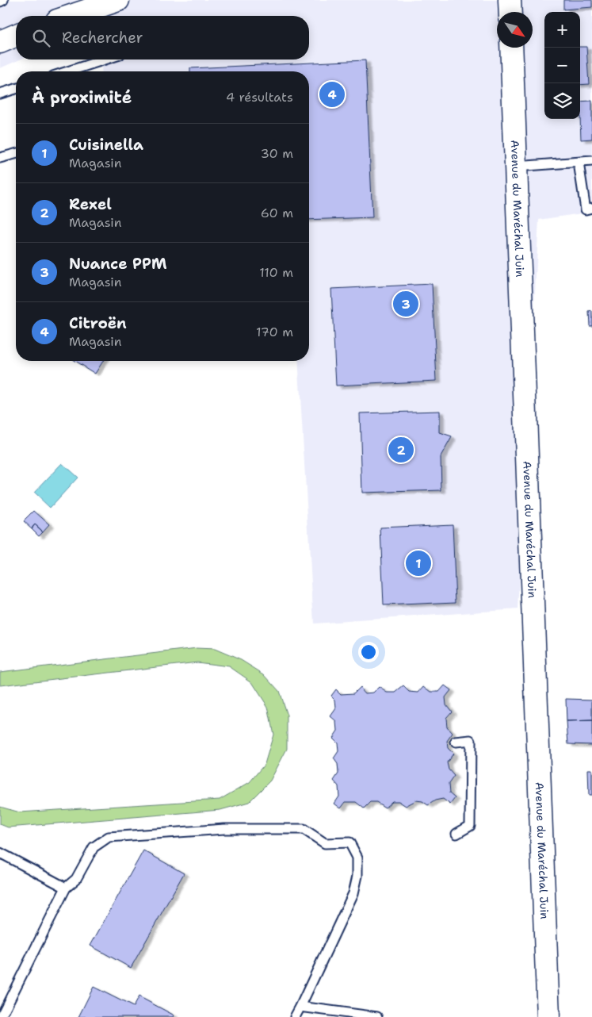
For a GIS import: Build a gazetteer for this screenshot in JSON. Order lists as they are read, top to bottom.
{
  "streets": {
    "main road": ["Avenue du Maréchal Juin"]
  },
  "north": "bottom right",
  "page": {
    "map_buttons": ["+", "−"],
    "search": "Rechercher",
    "heading": ["À proximité", "4 résultats"],
    "pins": [
      "4",
      "3",
      "2",
      "1"
    ],
    "list": [
      {
        "mark": "1",
        "name": "Cuisinella",
        "note": "Magasin",
        "value": "30 m"
      },
      {
        "mark": "2",
        "name": "Rexel",
        "note": "Magasin",
        "value": "60 m"
      },
      {
        "mark": "3",
        "name": "Nuance PPM",
        "note": "Magasin",
        "value": "110 m"
      },
      {
        "mark": "4",
        "name": "Citroën",
        "note": "Magasin",
        "value": "170 m"
      }
    ]
  }
}
